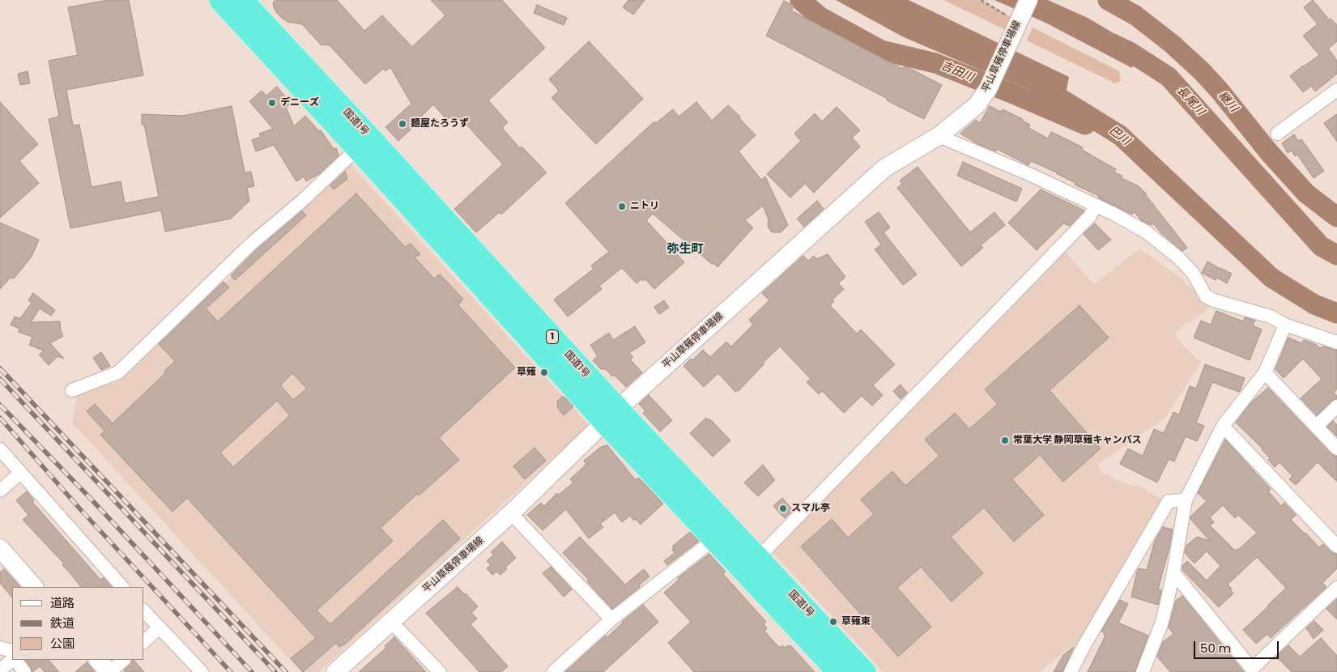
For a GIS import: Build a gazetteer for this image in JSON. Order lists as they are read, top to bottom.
{
  "streets": {
    "highway": ["国道1号", "1"],
    "main road": ["平山草薙停車場線"]
  },
  "crossings": [
    ["平山草薙停車場線", "国道1号"]
  ],
  "districts": ["弥生町"],
  "water": [
    "吉田川",
    "長尾川",
    "継川",
    "巴川"
  ],
  "places": [
    "デニーズ",
    "麺屋たろうず",
    "ニトリ",
    "草薙",
    "常葉大学 静岡草薙キャンパス",
    "スマル亭",
    "草薙東"
  ],
  "legend": ["道路", "鉄道", "公園"],
  "scale_bar": "50 m"
}
